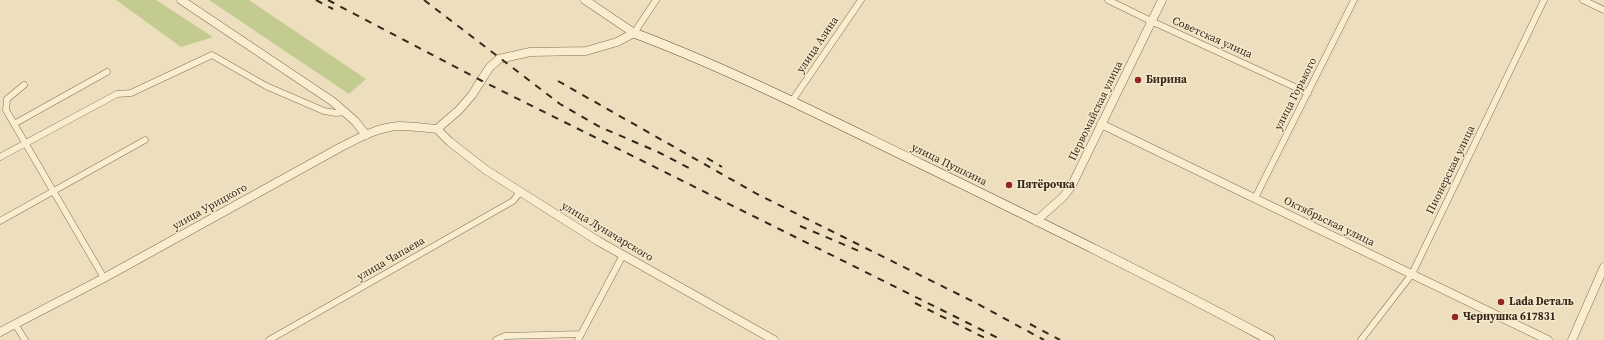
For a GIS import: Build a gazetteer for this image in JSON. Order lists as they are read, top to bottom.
{
  "streets": {
    "main road": ["улица Пушкина"],
    "street": [
      "Советская улица",
      "улица Азина",
      "улица Горького",
      "Первомайская улица",
      "Пионерская улица",
      "улица Урицкого",
      "Октябрьская улица",
      "улица Луначарского",
      "улица Чапаева"
    ]
  },
  "crossings": [
    ["Советская улица", "улица Горького"],
    ["Советская улица", "Первомайская улица"],
    ["улица Азина", "улица Пушкина"],
    ["улица Горького", "Октябрьская улица"],
    ["Первомайская улица", "улица Пушкина"],
    ["Первомайская улица", "Октябрьская улица"],
    ["Пионерская улица", "Октябрьская улица"],
    ["улица Урицкого", "улица Луначарского"],
    ["улица Луначарского", "улица Чапаева"]
  ],
  "places": [
    "Бирина",
    "Пятёрочка",
    "Lada Dеталь",
    "Чернушка 617831"
  ]
}
